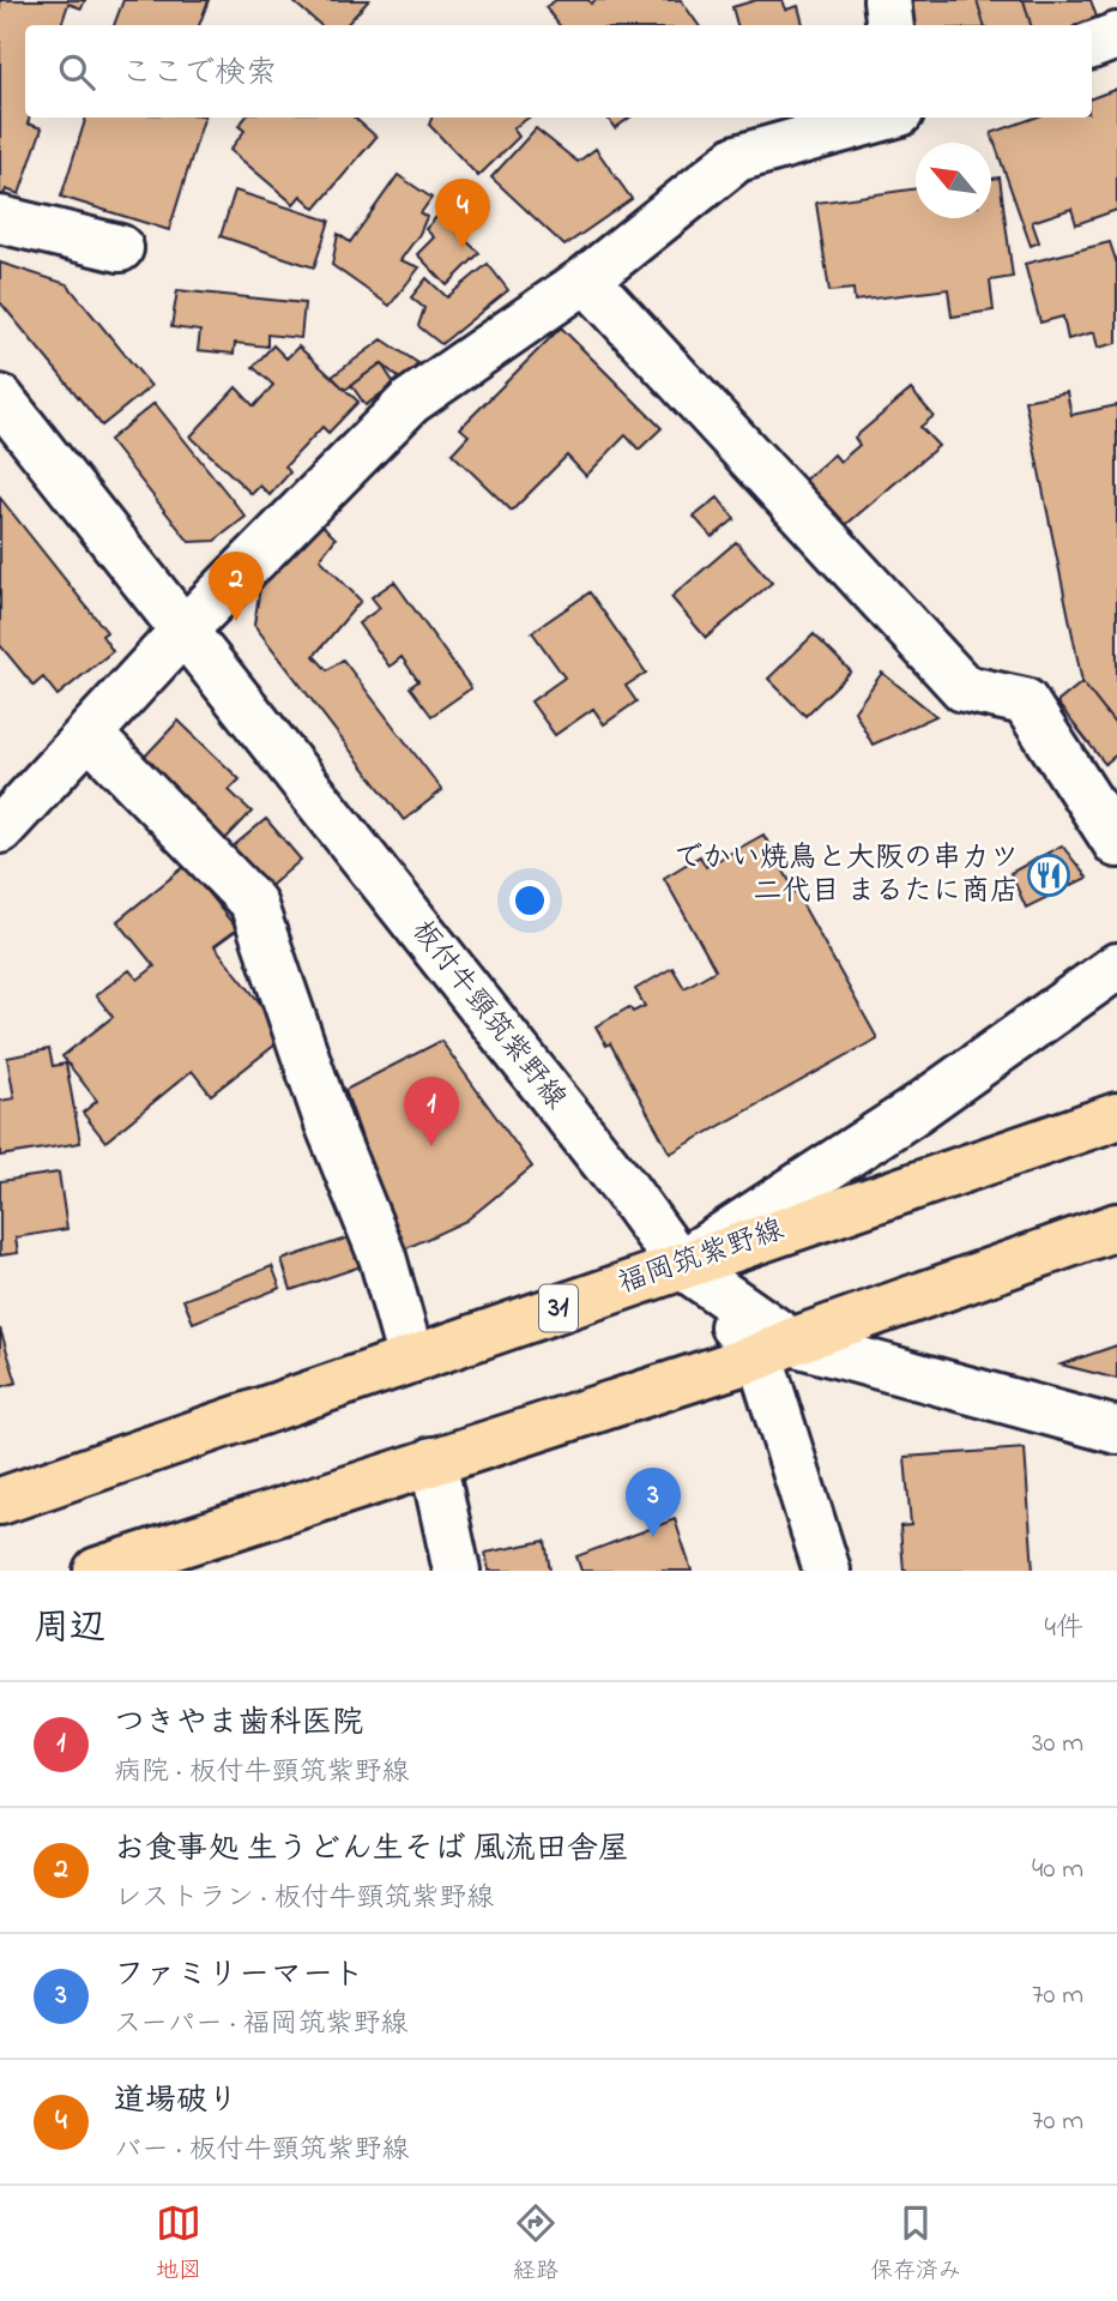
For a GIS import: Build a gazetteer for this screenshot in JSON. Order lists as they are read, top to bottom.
{
  "streets": {
    "main road": ["福岡筑紫野線", "31"],
    "street": ["板付牛頸筑紫野線"]
  },
  "crossings": [
    ["板付牛頸筑紫野線", "福岡筑紫野線"]
  ],
  "places": {
    "restaurant": ["でかい焼鳥と大阪の串カツ 二代目 まるたに商店"]
  },
  "north": "top left",
  "page": {
    "search": "ここで検索",
    "pins": [
      "4",
      "2",
      "1",
      "3"
    ],
    "heading": ["周辺", "4件"],
    "list": [
      {
        "mark": "1",
        "name": "つきやま歯科医院",
        "note": "病院 · 板付牛頸筑紫野線",
        "value": "30 m"
      },
      {
        "mark": "2",
        "name": "お食事処 生うどん生そば 風流田舎屋",
        "note": "レストラン · 板付牛頸筑紫野線",
        "value": "40 m"
      },
      {
        "mark": "3",
        "name": "ファミリーマート",
        "note": "スーパー · 福岡筑紫野線",
        "value": "70 m"
      },
      {
        "mark": "4",
        "name": "道場破り",
        "note": "バー · 板付牛頸筑紫野線",
        "value": "70 m"
      }
    ],
    "nav": ["地図", "経路", "保存済み"]
  }
}
